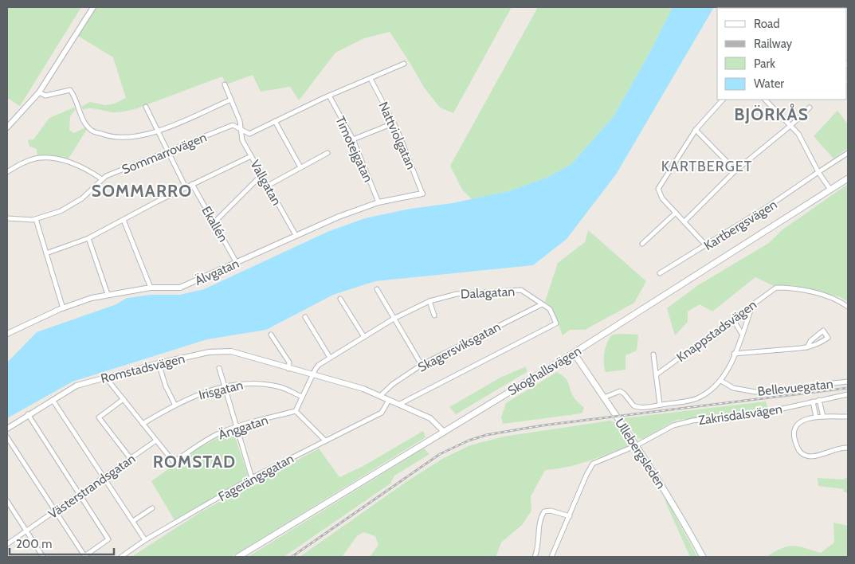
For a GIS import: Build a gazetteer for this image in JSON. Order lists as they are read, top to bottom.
{
  "streets": {
    "main road": ["Skoghallsvägen", "Ullebergsleden"],
    "street": [
      "Nattviolgatan",
      "Timotejgatan",
      "Sommarrovägen",
      "Vallgatan",
      "Ekallén",
      "Kartbergsvägen",
      "Älvgatan",
      "Dalagatan",
      "Knappstadsvägen",
      "Skagersviksgatan",
      "Romstadsvägen",
      "Bellevuegatan",
      "Irisgatan",
      "Zakrisdalsvägen",
      "Änggatan",
      "Fagerängsgatan",
      "Västerstrandsgatan"
    ]
  },
  "crossings": [
    ["Nattviolgatan", "Sommarrovägen"],
    ["Nattviolgatan", "Älvgatan"],
    ["Timotejgatan", "Sommarrovägen"],
    ["Timotejgatan", "Älvgatan"],
    ["Sommarrovägen", "Vallgatan"],
    ["Vallgatan", "Älvgatan"],
    ["Ekallén", "Älvgatan"],
    ["Dalagatan", "Skagersviksgatan"],
    ["Dalagatan", "Romstadsvägen"],
    ["Dalagatan", "Irisgatan"],
    ["Dalagatan", "Änggatan"],
    ["Skagersviksgatan", "Romstadsvägen"],
    ["Romstadsvägen", "Skoghallsvägen"],
    ["Romstadsvägen", "Fagerängsgatan"],
    ["Skoghallsvägen", "Ullebergsleden"],
    ["Zakrisdalsvägen", "Ullebergsleden"],
    ["Änggatan", "Västerstrandsgatan"]
  ],
  "districts": [
    "BJÖRKÅS",
    "KARTBERGET",
    "SOMMARRO",
    "ROMSTAD"
  ],
  "legend": [
    "Road",
    "Railway",
    "Park",
    "Water"
  ],
  "scale_bar": "200 m"
}
